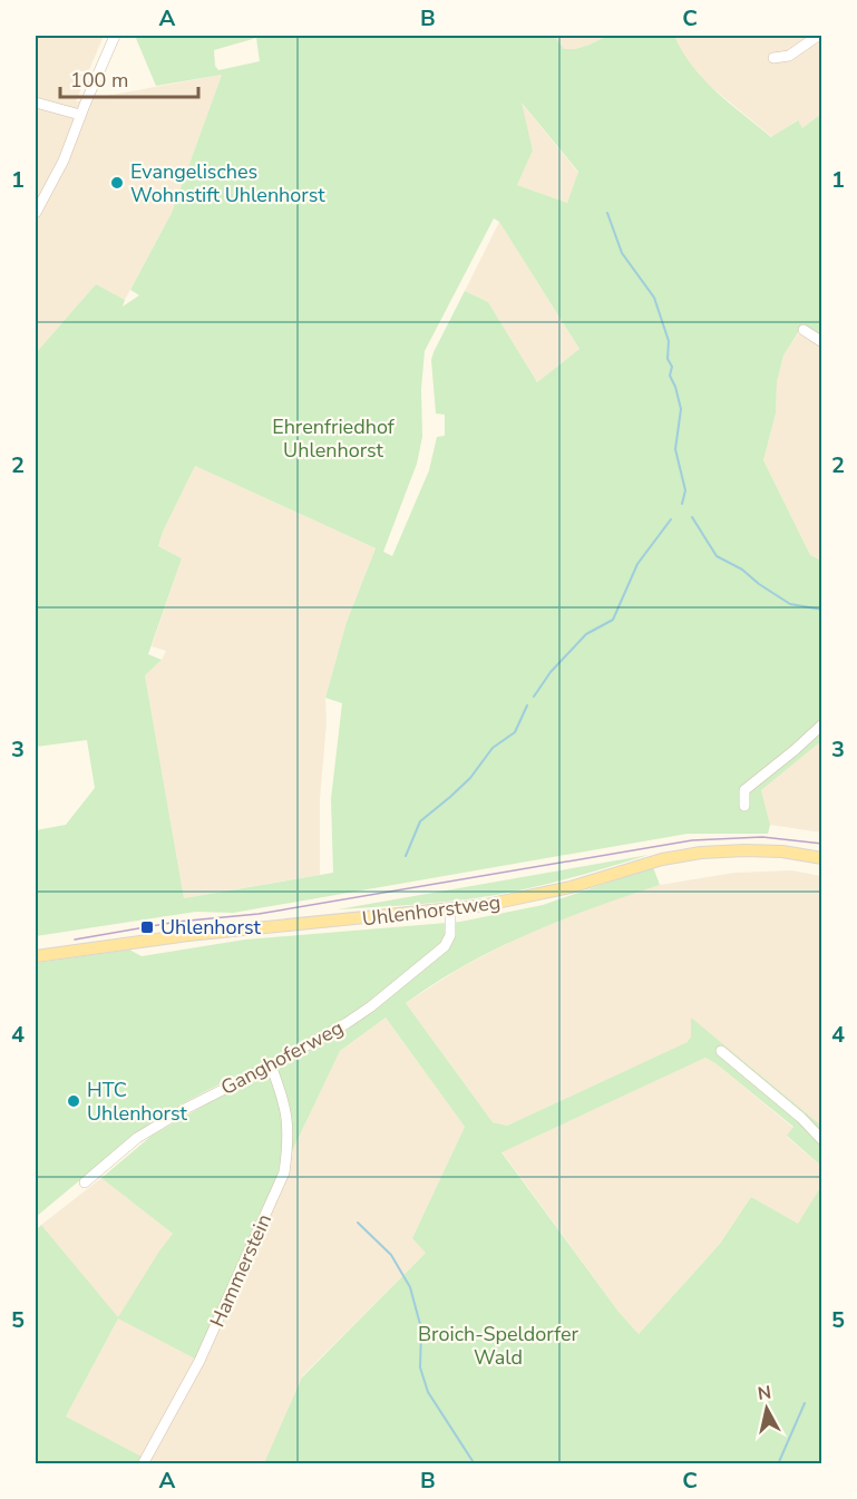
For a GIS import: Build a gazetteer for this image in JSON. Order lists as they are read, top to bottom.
{
  "streets": {
    "main road": ["Uhlenhorstweg"],
    "street": ["Ganghoferweg", "Hammerstein"]
  },
  "crossings": [
    ["Uhlenhorstweg", "Ganghoferweg"],
    ["Ganghoferweg", "Hammerstein"]
  ],
  "parks": ["Ehrenfriedhof Uhlenhorst", "Broich-Speldorfer Wald"],
  "places": {
    "other": ["Evangelisches Wohnstift Uhlenhorst", "HTC Uhlenhorst"],
    "transit": ["Uhlenhorst"]
  },
  "scale_bar": "100 m",
  "north": "top",
  "grid": {
    "columns": ["A", "B", "C"],
    "rows": [
      "1",
      "2",
      "3",
      "4",
      "5"
    ]
  }
}
